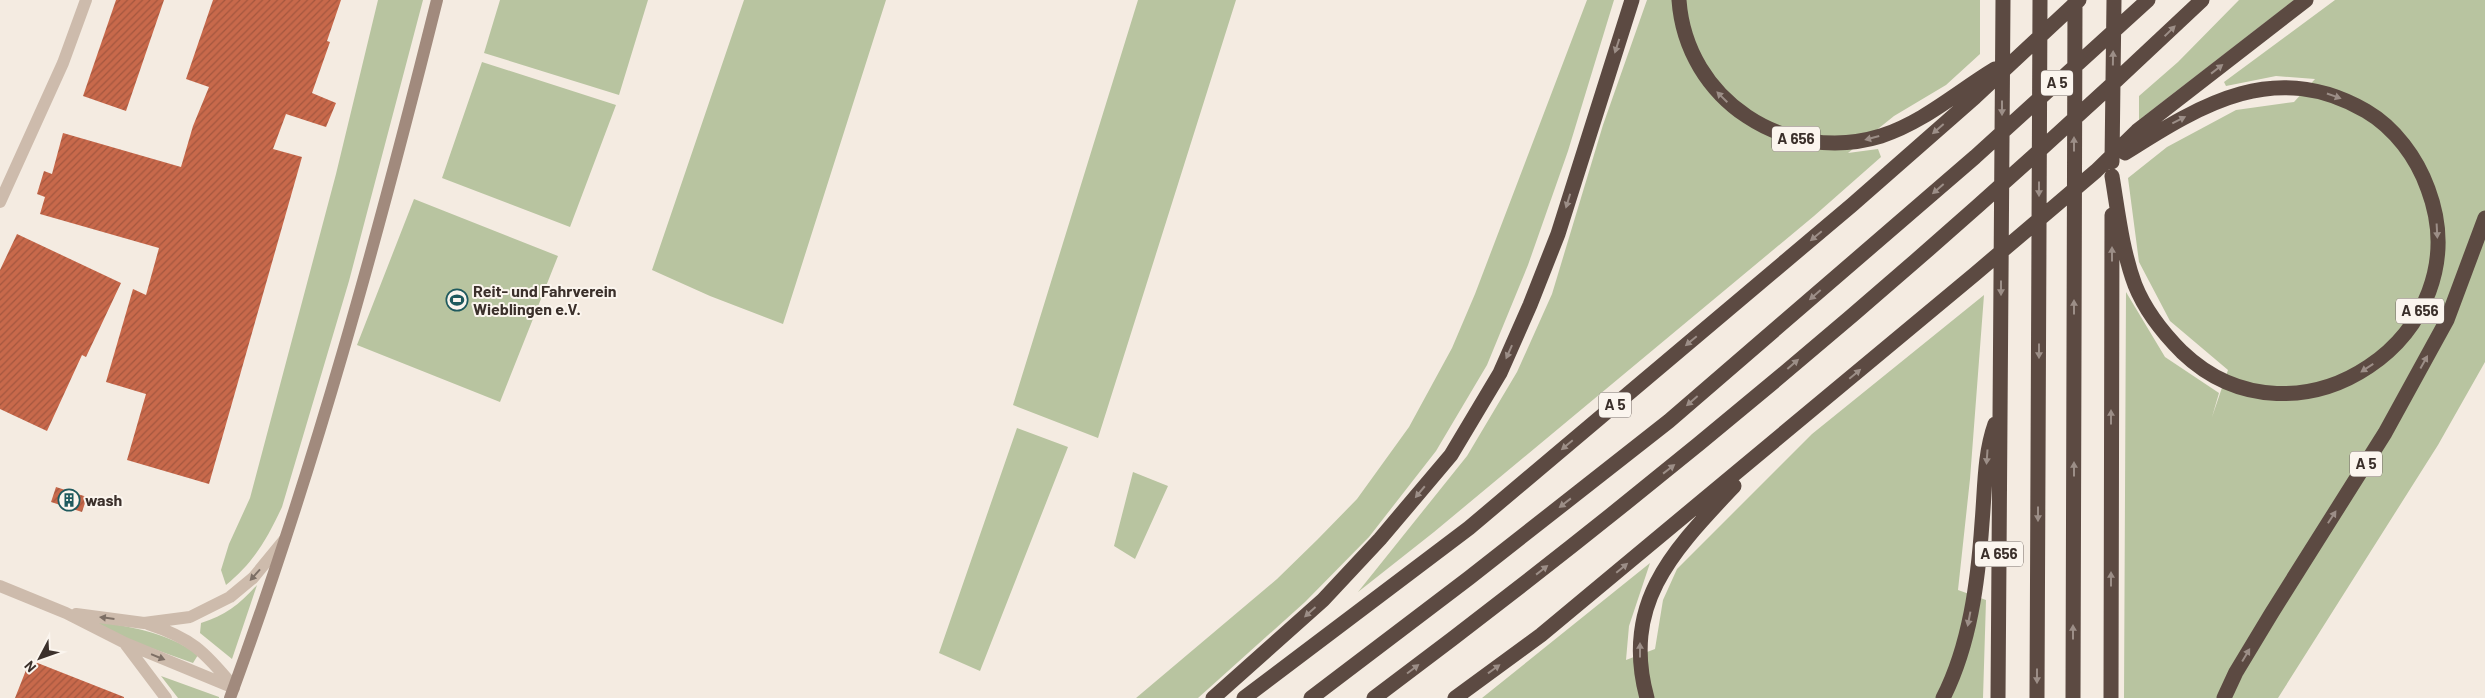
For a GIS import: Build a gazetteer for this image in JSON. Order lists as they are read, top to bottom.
{
  "streets": {
    "highway": ["A 5", "A 656"]
  },
  "crossings": [
    ["A 5", "A 656"]
  ],
  "places": {
    "sports": ["Reit- und Fahrverein Wieblingen e.V."],
    "building": ["wash"]
  },
  "north": "bottom left"
}
